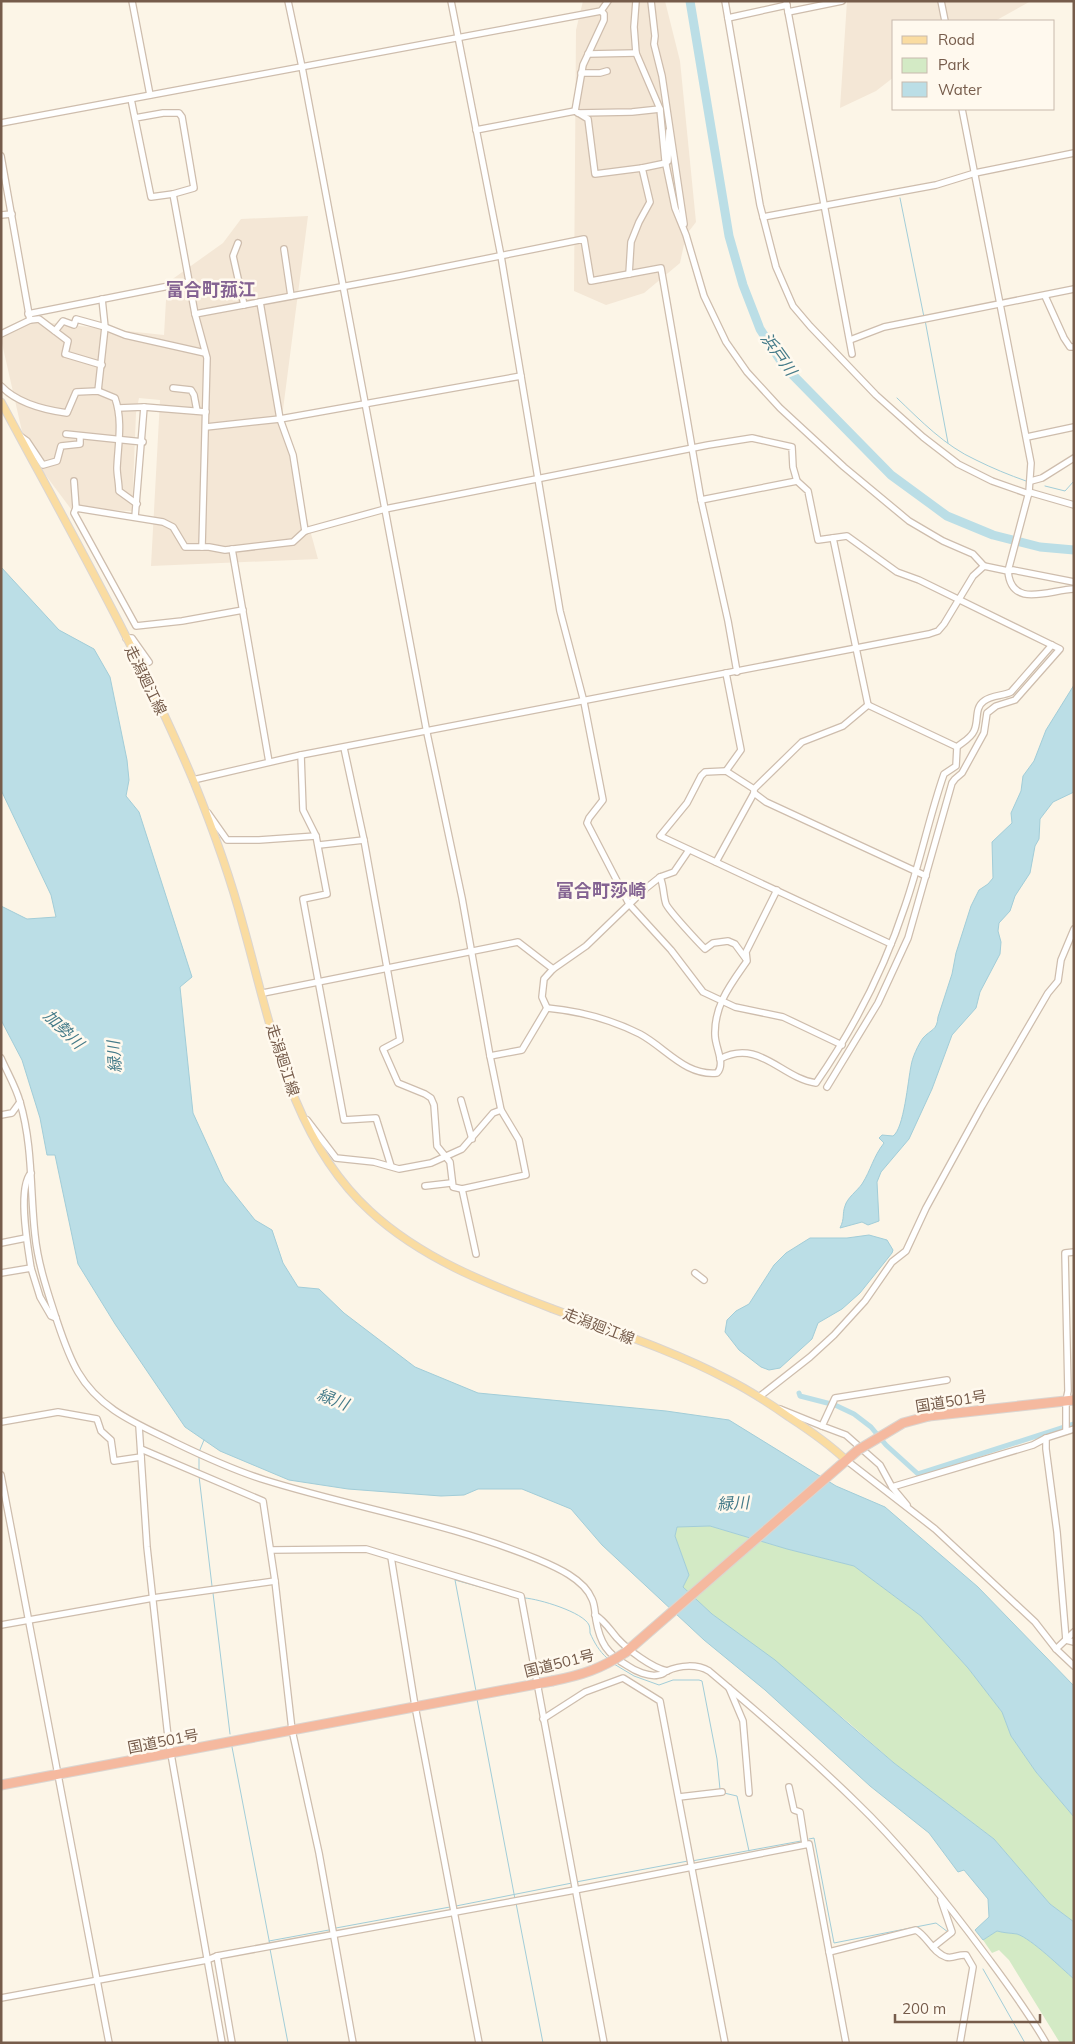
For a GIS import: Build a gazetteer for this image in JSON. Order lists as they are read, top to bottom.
{
  "streets": {
    "highway": ["国道501号"],
    "main road": ["走潟廻江線"]
  },
  "crossings": [
    ["走潟廻江線", "国道501号"]
  ],
  "districts": ["富合町菰江", "富合町莎崎"],
  "water": ["浜戸川", "加勢川", "緑川"],
  "legend": ["Road", "Park", "Water"],
  "scale_bar": "200 m"
}
